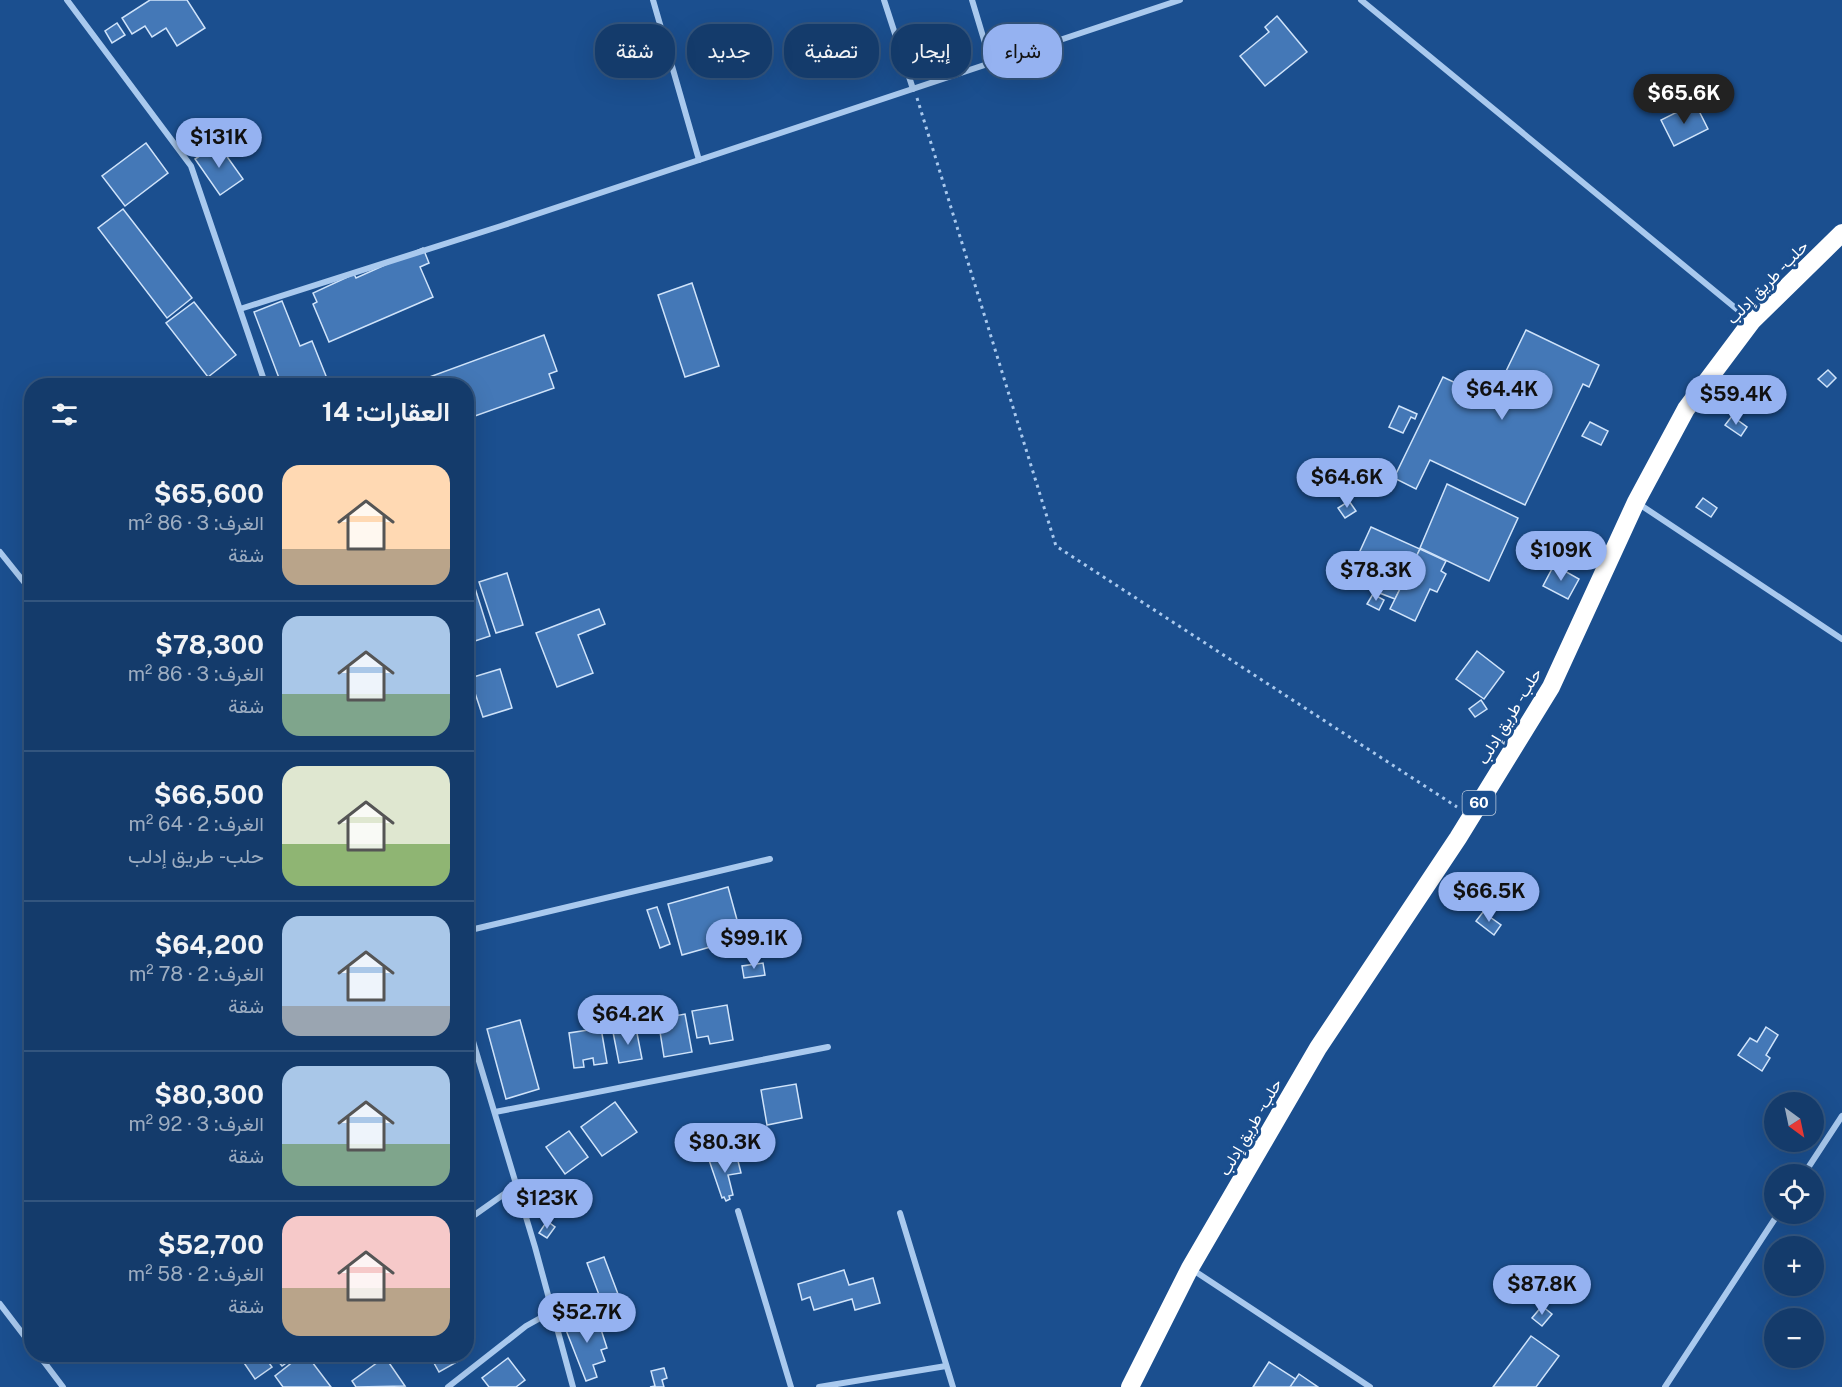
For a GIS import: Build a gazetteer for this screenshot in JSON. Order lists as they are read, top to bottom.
{
  "streets": {
    "highway": ["حلب - طريق إدلب", "60"]
  },
  "north": "bottom right",
  "page": {
    "chip": [
      "شراء",
      "إيجار",
      "تصفية",
      "جديد",
      "شقة"
    ],
    "price": [
      "$65.6K",
      "$131K",
      "$64.4K",
      "$59.4K",
      "$64.6K",
      "$109K",
      "$78.3K",
      "$66.5K",
      "$99.1K",
      "$64.2K",
      "$80.3K",
      "$123K",
      "$87.8K",
      "$52.7K"
    ],
    "heading": "العقارات: 14",
    "list": [
      {
        "name": "$65,600",
        "note": "الغرف: 3 · 86 m² · شقة"
      },
      {
        "name": "$78,300",
        "note": "الغرف: 3 · 86 m² · شقة"
      },
      {
        "name": "$66,500",
        "note": "الغرف: 2 · 64 m² · حلب - طريق إدلب"
      },
      {
        "name": "$64,200",
        "note": "الغرف: 2 · 78 m² · شقة"
      },
      {
        "name": "$80,300",
        "note": "الغرف: 3 · 92 m² · شقة"
      },
      {
        "name": "$52,700",
        "note": "الغرف: 2 · 58 m² · شقة"
      }
    ],
    "map_buttons": ["+", "−"]
  }
}
